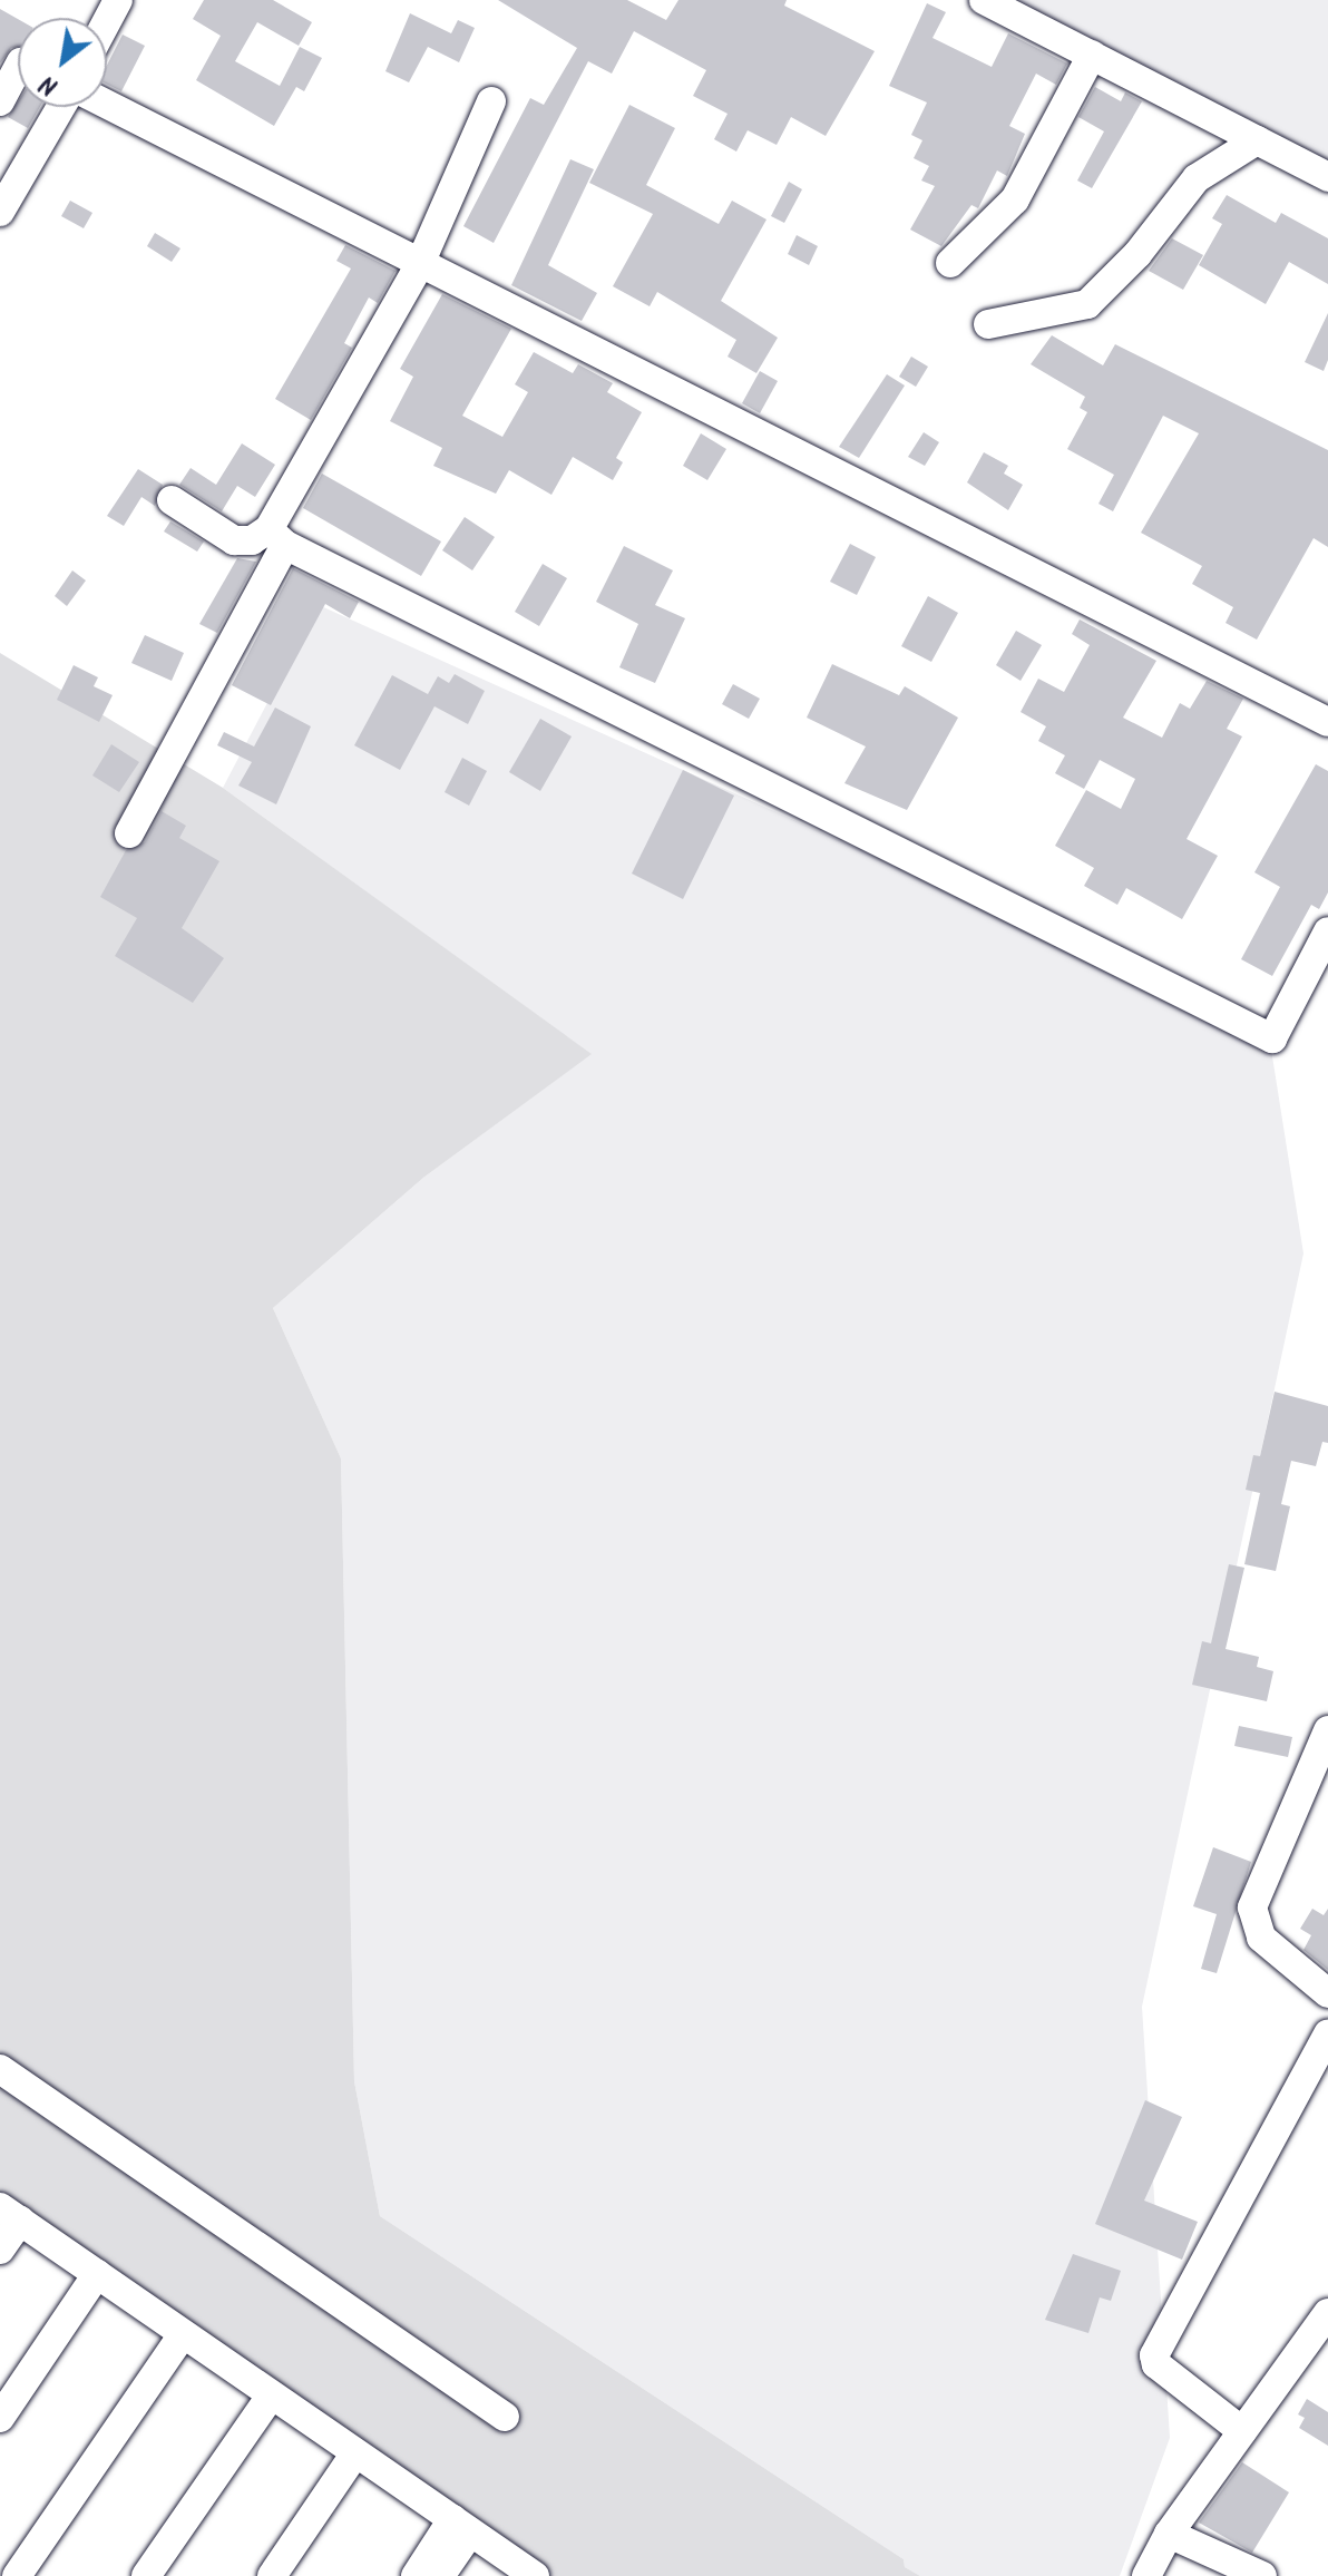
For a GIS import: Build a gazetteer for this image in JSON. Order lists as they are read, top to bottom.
{
  "north": "bottom left"
}
